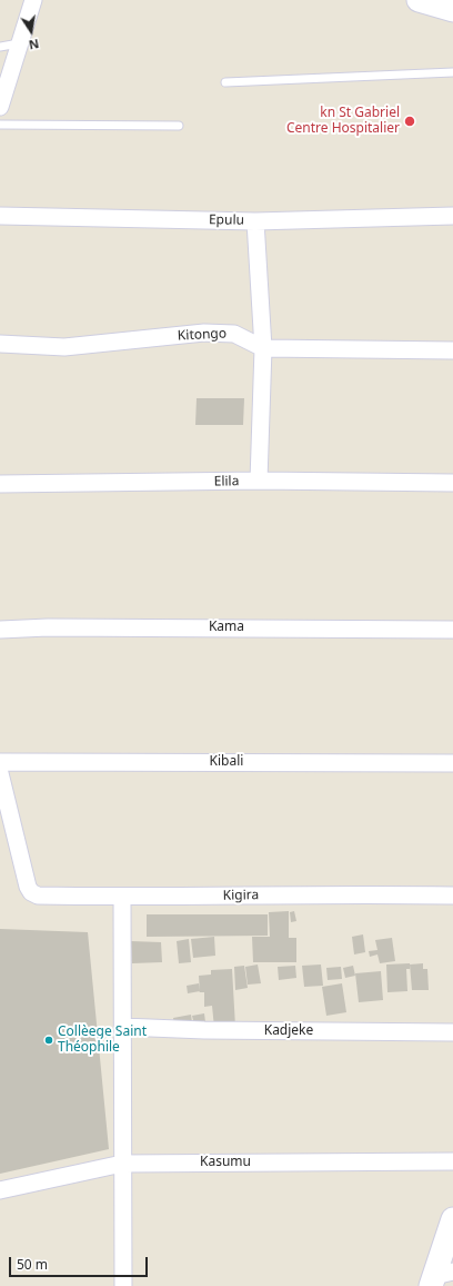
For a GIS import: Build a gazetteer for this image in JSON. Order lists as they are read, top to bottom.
{
  "streets": {
    "street": [
      "Epulu",
      "Kitongo",
      "Elila",
      "Kama",
      "Kibali",
      "Kigira",
      "Kadjeke",
      "Kasumu"
    ]
  },
  "places": ["kn St Gabriel Centre Hospitalier", "Collèege Saint Théophile"],
  "scale_bar": "50 m",
  "north": "bottom"
}
